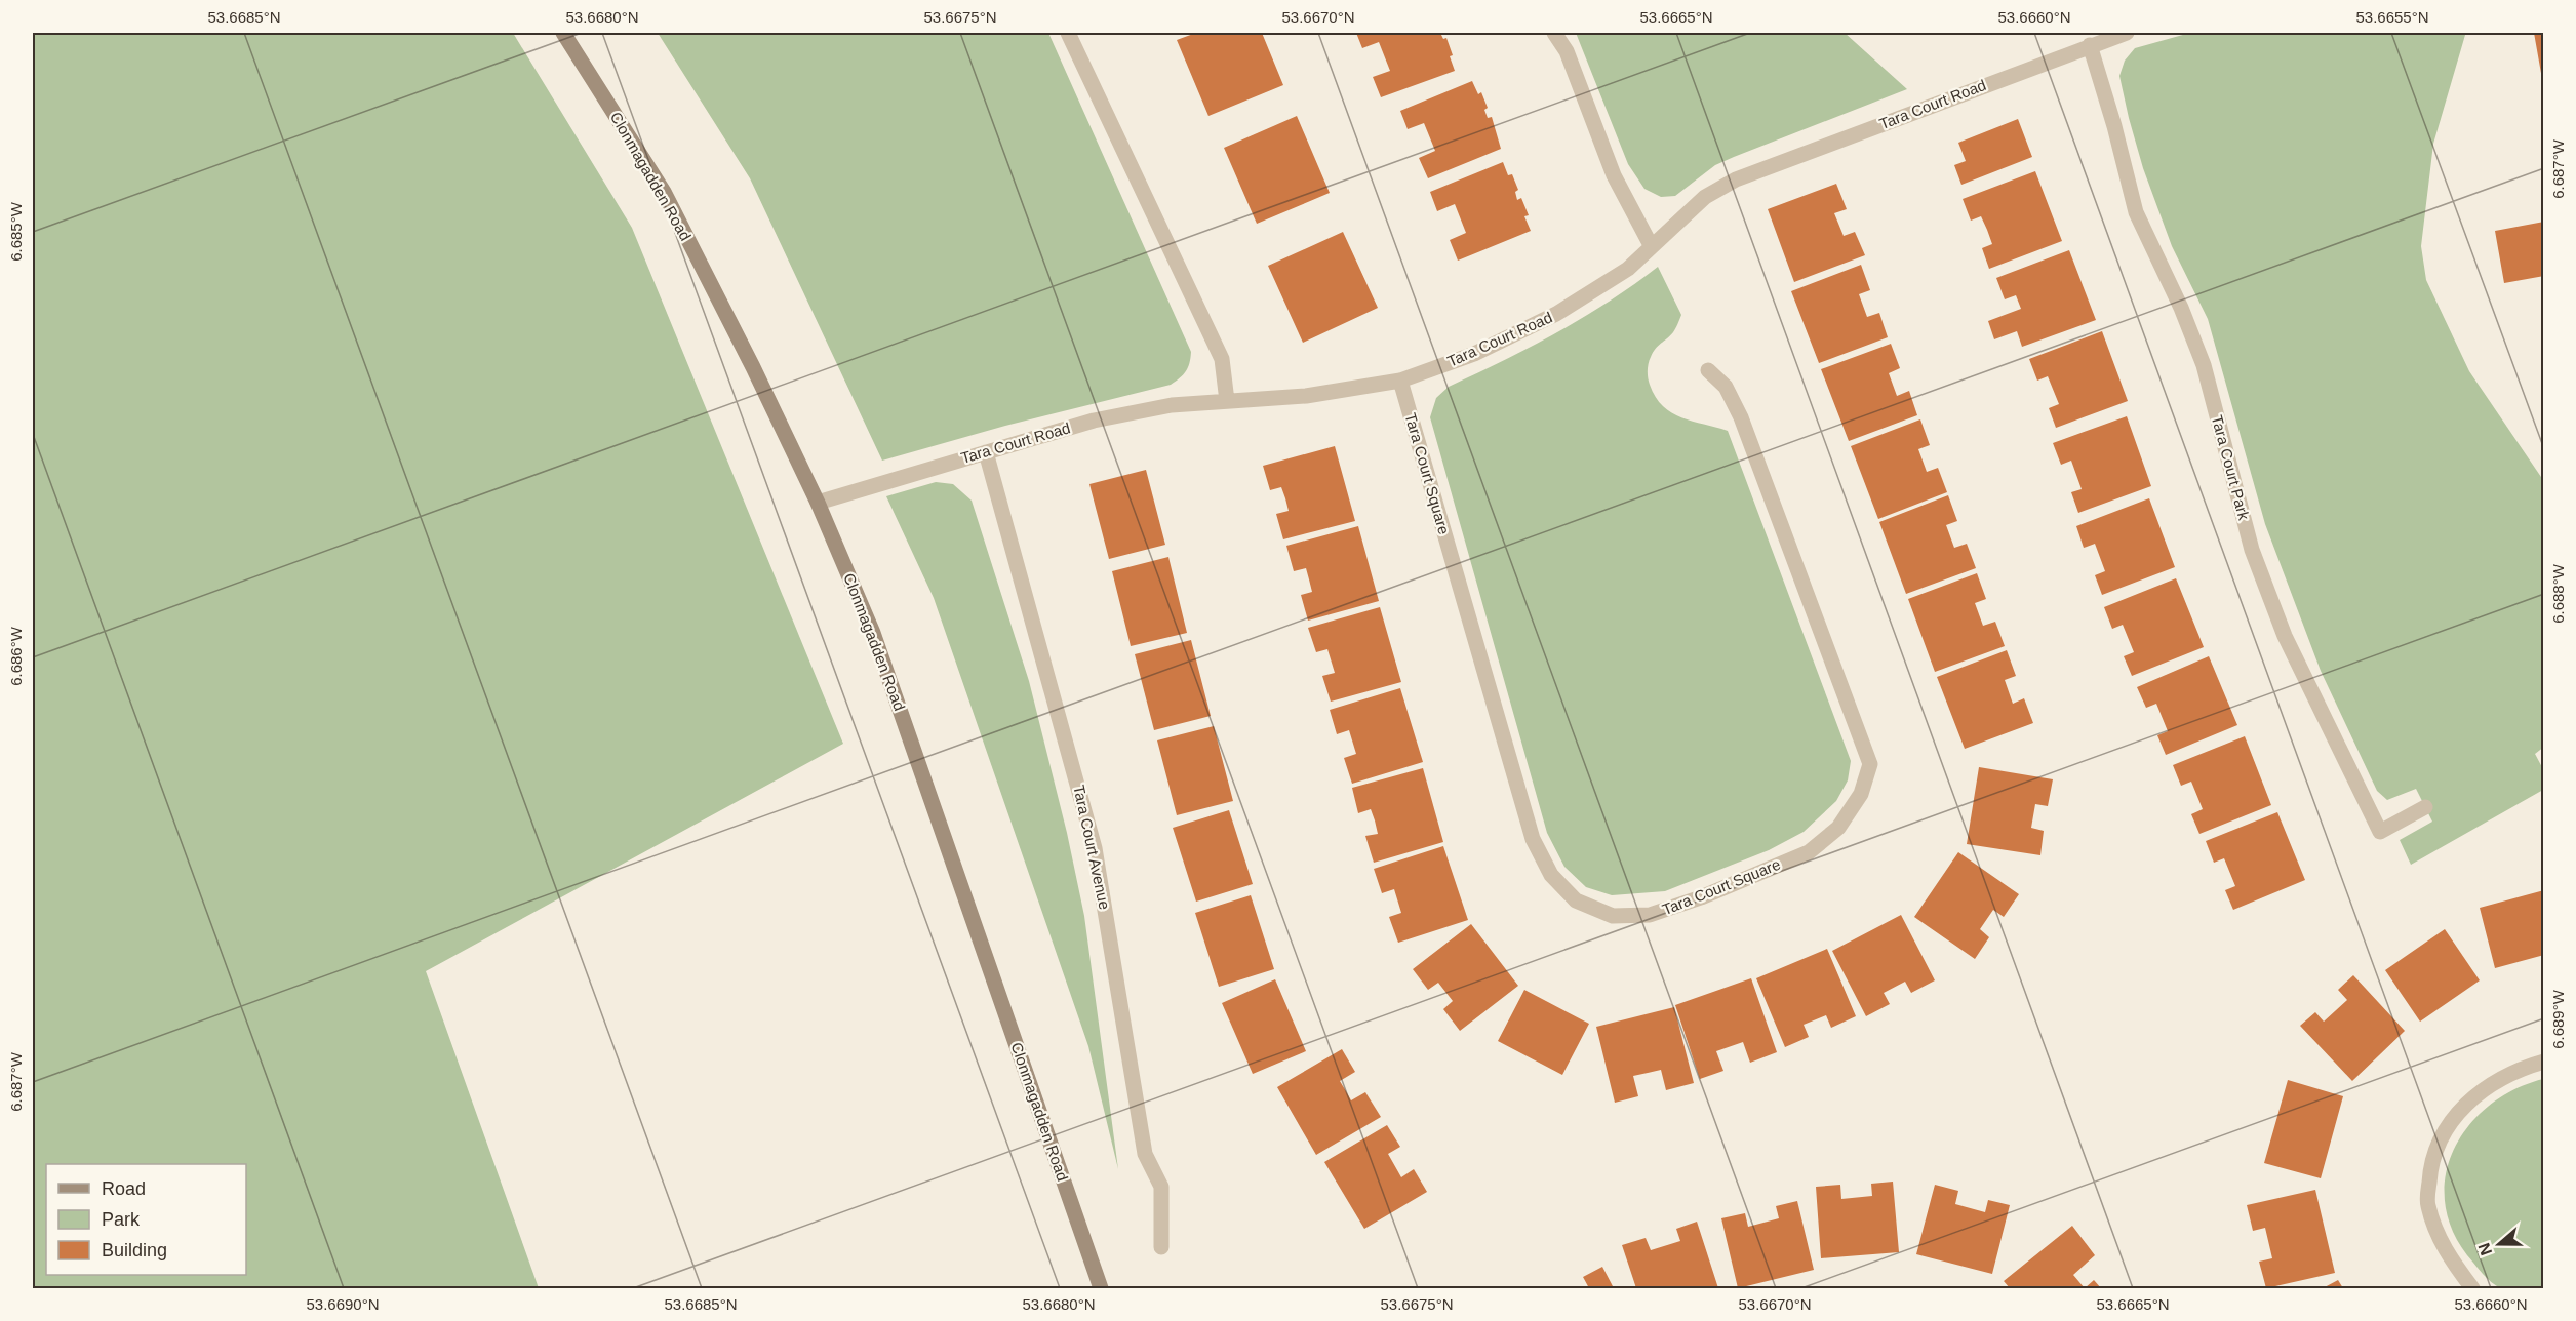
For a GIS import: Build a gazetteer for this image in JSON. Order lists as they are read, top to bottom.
{
  "streets": {
    "street": [
      "Tara Court Road",
      "Clonmagadden Road",
      "Tara Court Park",
      "Tara Court Square",
      "Tara Court Avenue"
    ]
  },
  "crossings": [
    ["Tara Court Road", "Clonmagadden Road"],
    ["Tara Court Road", "Tara Court Park"],
    ["Tara Court Road", "Tara Court Square"],
    ["Tara Court Road", "Tara Court Avenue"]
  ],
  "legend": ["Road", "Park", "Building"],
  "north": "left",
  "coordinates": [
    "53.6685°N",
    "53.6680°N",
    "53.6675°N",
    "53.6670°N",
    "53.6665°N",
    "53.6660°N",
    "53.6655°N",
    "6.687°W",
    "6.685°W",
    "6.688°W",
    "6.686°W",
    "6.689°W",
    "53.6690°N"
  ]
}
